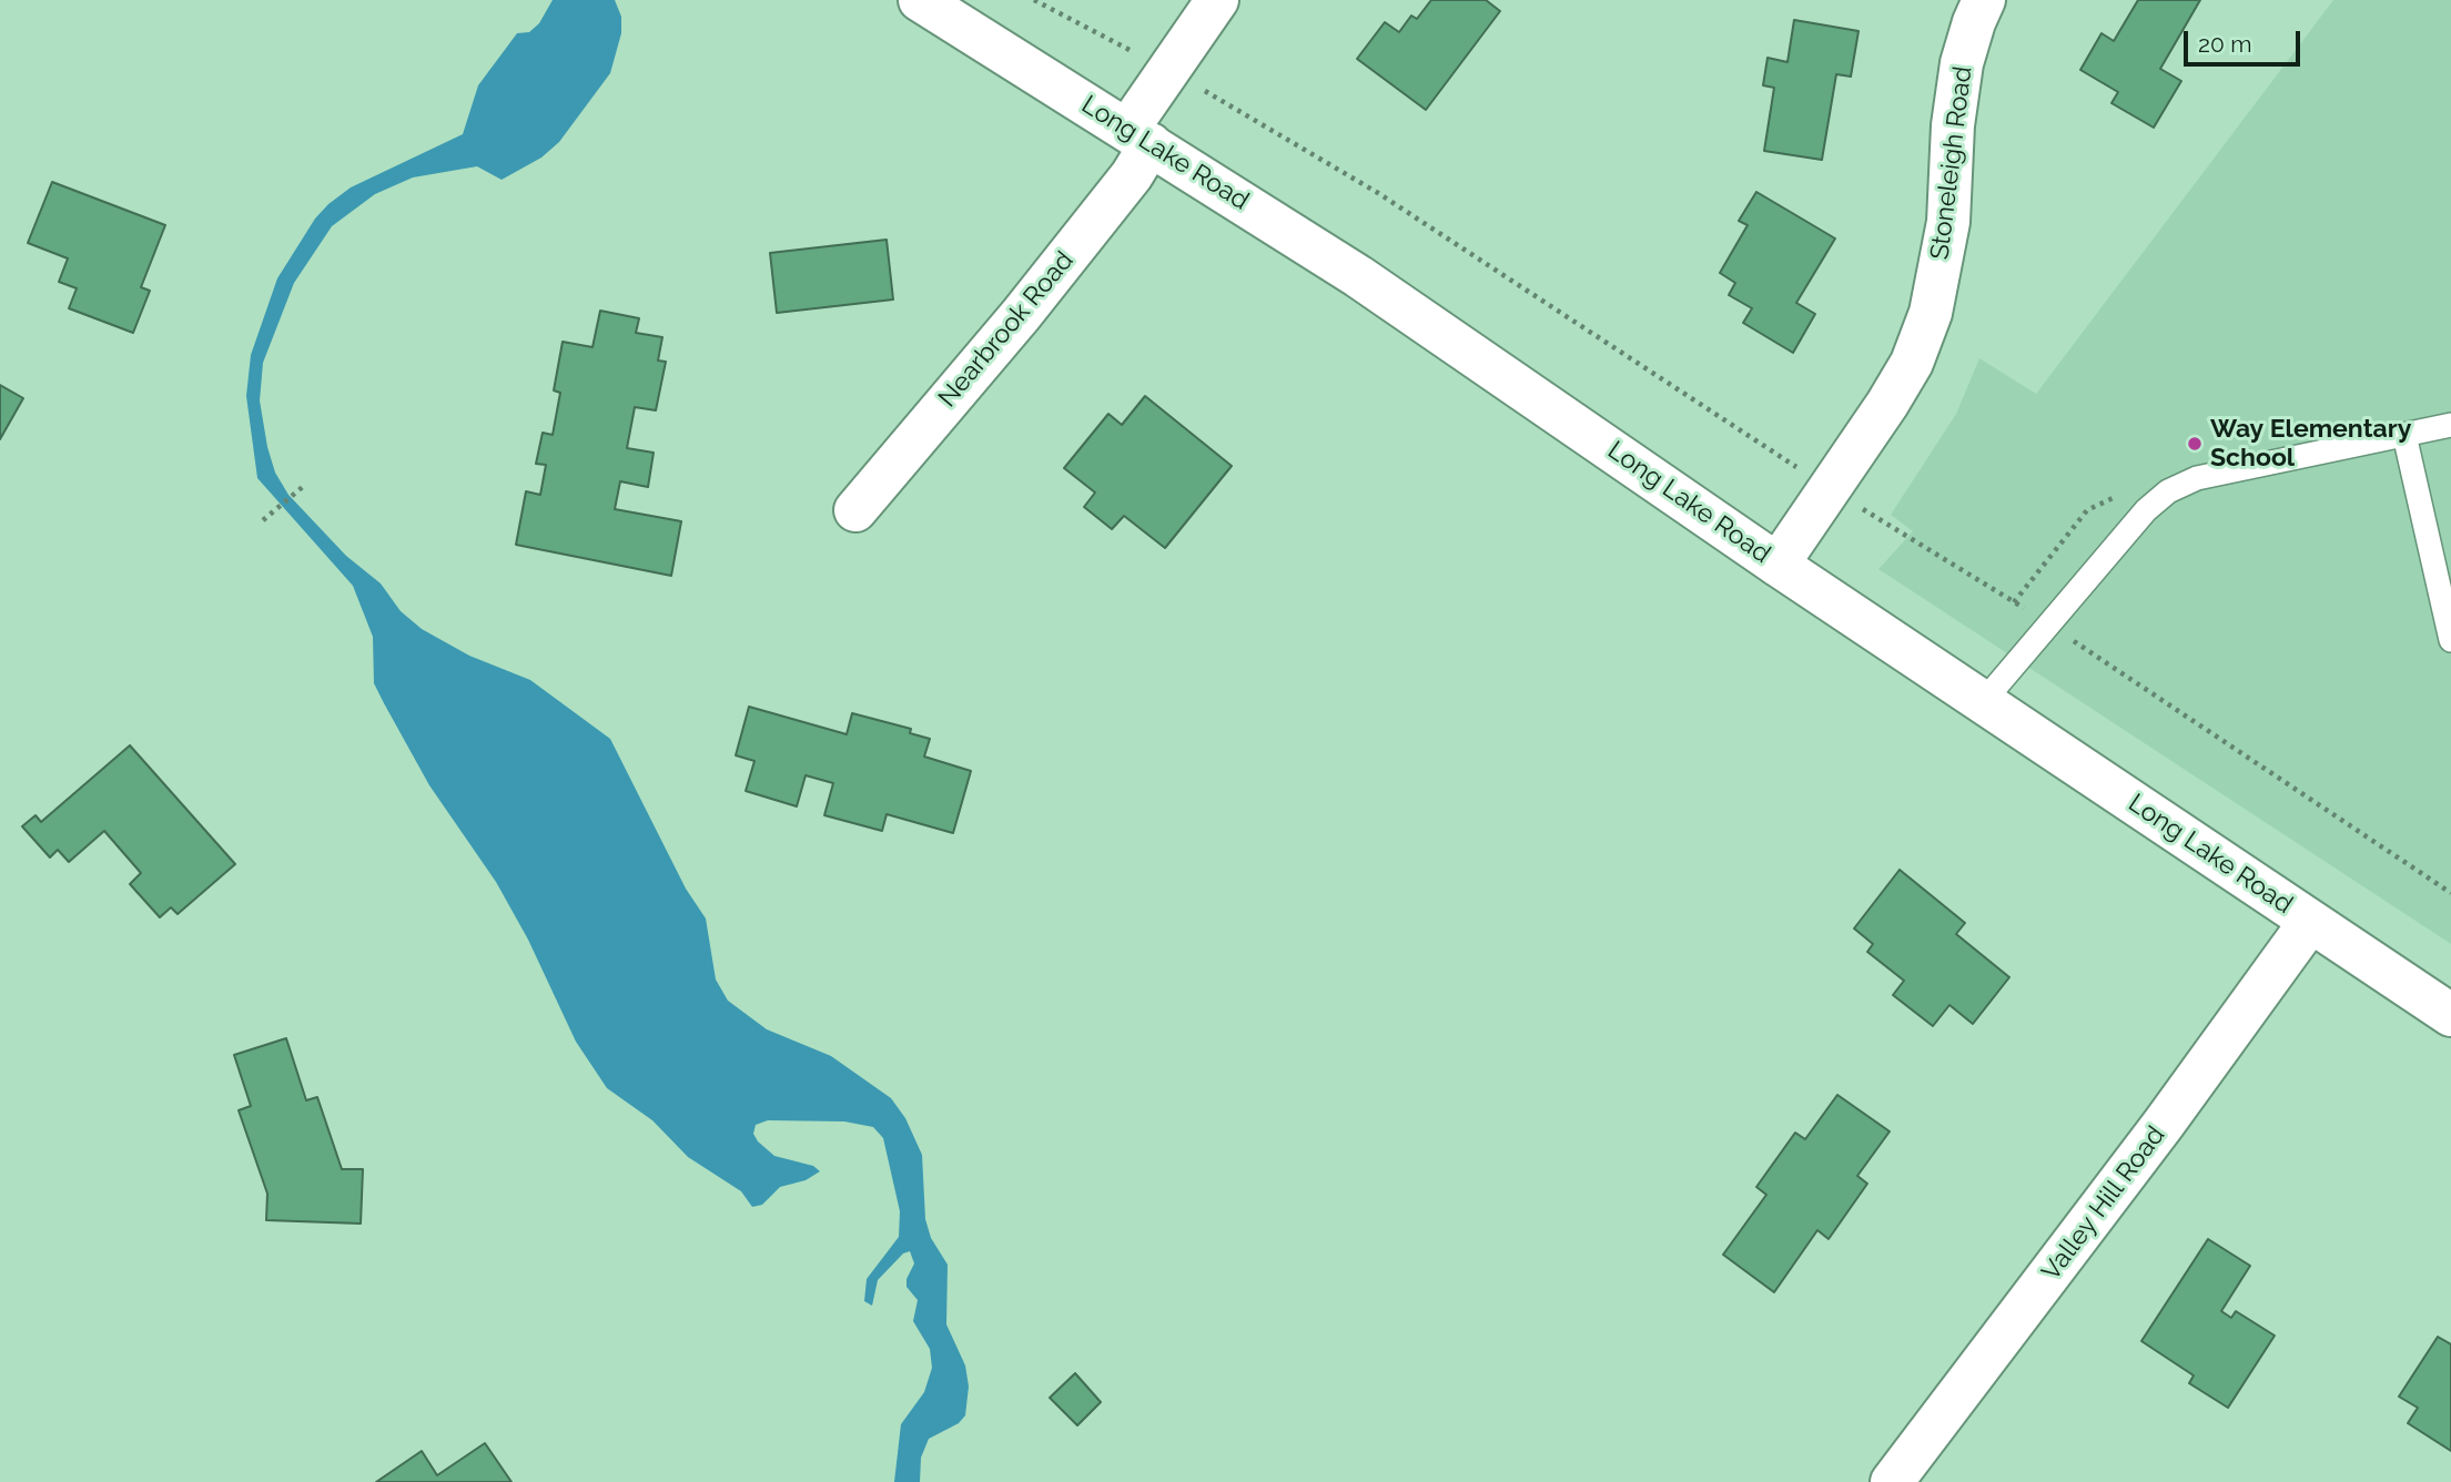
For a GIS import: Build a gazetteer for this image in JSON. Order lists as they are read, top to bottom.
{
  "streets": {
    "street": [
      "Long Lake Road",
      "Stoneleigh Road",
      "Nearbrook Road",
      "Valley Hill Road"
    ]
  },
  "crossings": [
    ["Long Lake Road", "Stoneleigh Road"],
    ["Long Lake Road", "Nearbrook Road"],
    ["Long Lake Road", "Valley Hill Road"]
  ],
  "places": ["Way Elementary School"],
  "scale_bar": "20 m"
}
